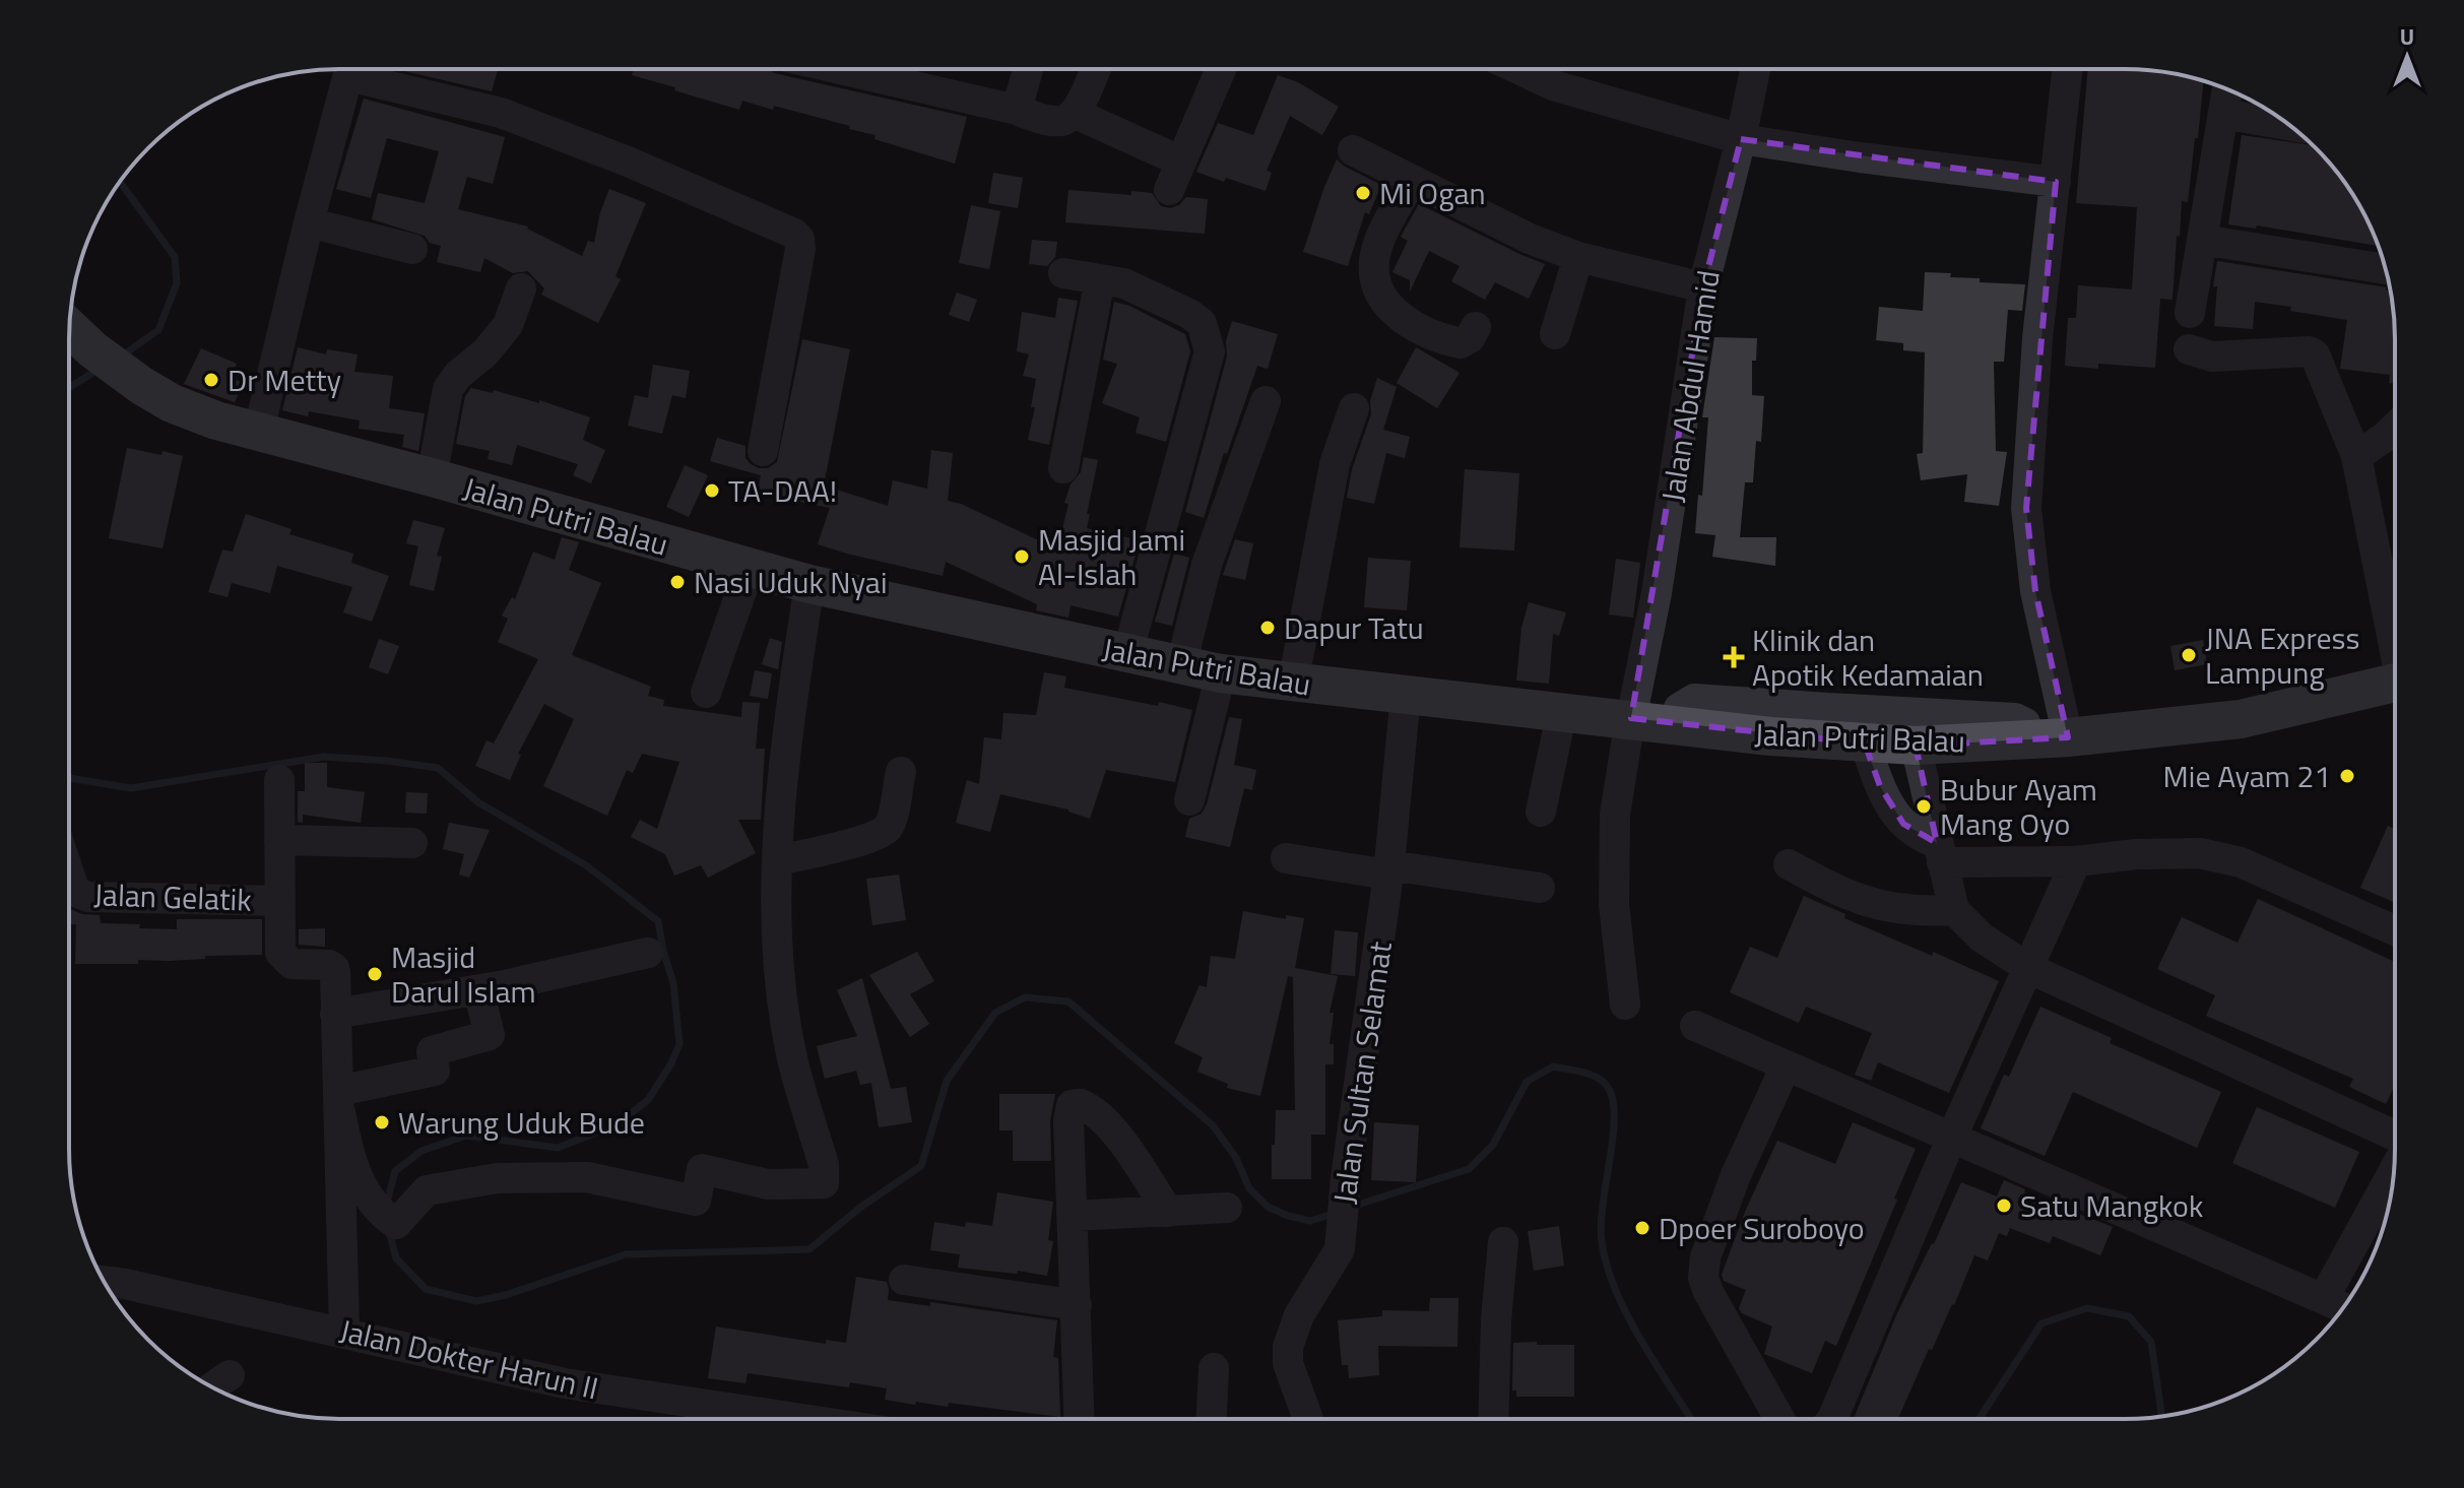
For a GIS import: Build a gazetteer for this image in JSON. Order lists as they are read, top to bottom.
{
  "streets": {
    "main road": ["Jalan Putri Balau"],
    "street": [
      "Jalan Abdul Hamid",
      "Jalan Gelatik",
      "Jalan Sultan Selamat",
      "Jalan Dokter Harun II"
    ]
  },
  "crossings": [
    ["Jalan Abdul Hamid", "Jalan Putri Balau"],
    ["Jalan Putri Balau", "Jalan Sultan Selamat"]
  ],
  "places": {
    "other": [
      "Mi Ogan",
      "Dr Metty",
      "TA-DAA!",
      "Masjid Jami Al-Islah",
      "Nasi Uduk Nyai",
      "Dapur Tatu",
      "JNA Express Lampung",
      "Mie Ayam 21",
      "Bubur Ayam Mang Oyo",
      "Masjid Darul Islam",
      "Warung Uduk Bude",
      "Satu Mangkok",
      "Dpoer Suroboyo"
    ],
    "health": ["Klinik dan Apotik Kedamaian"]
  },
  "north": "top"
}
